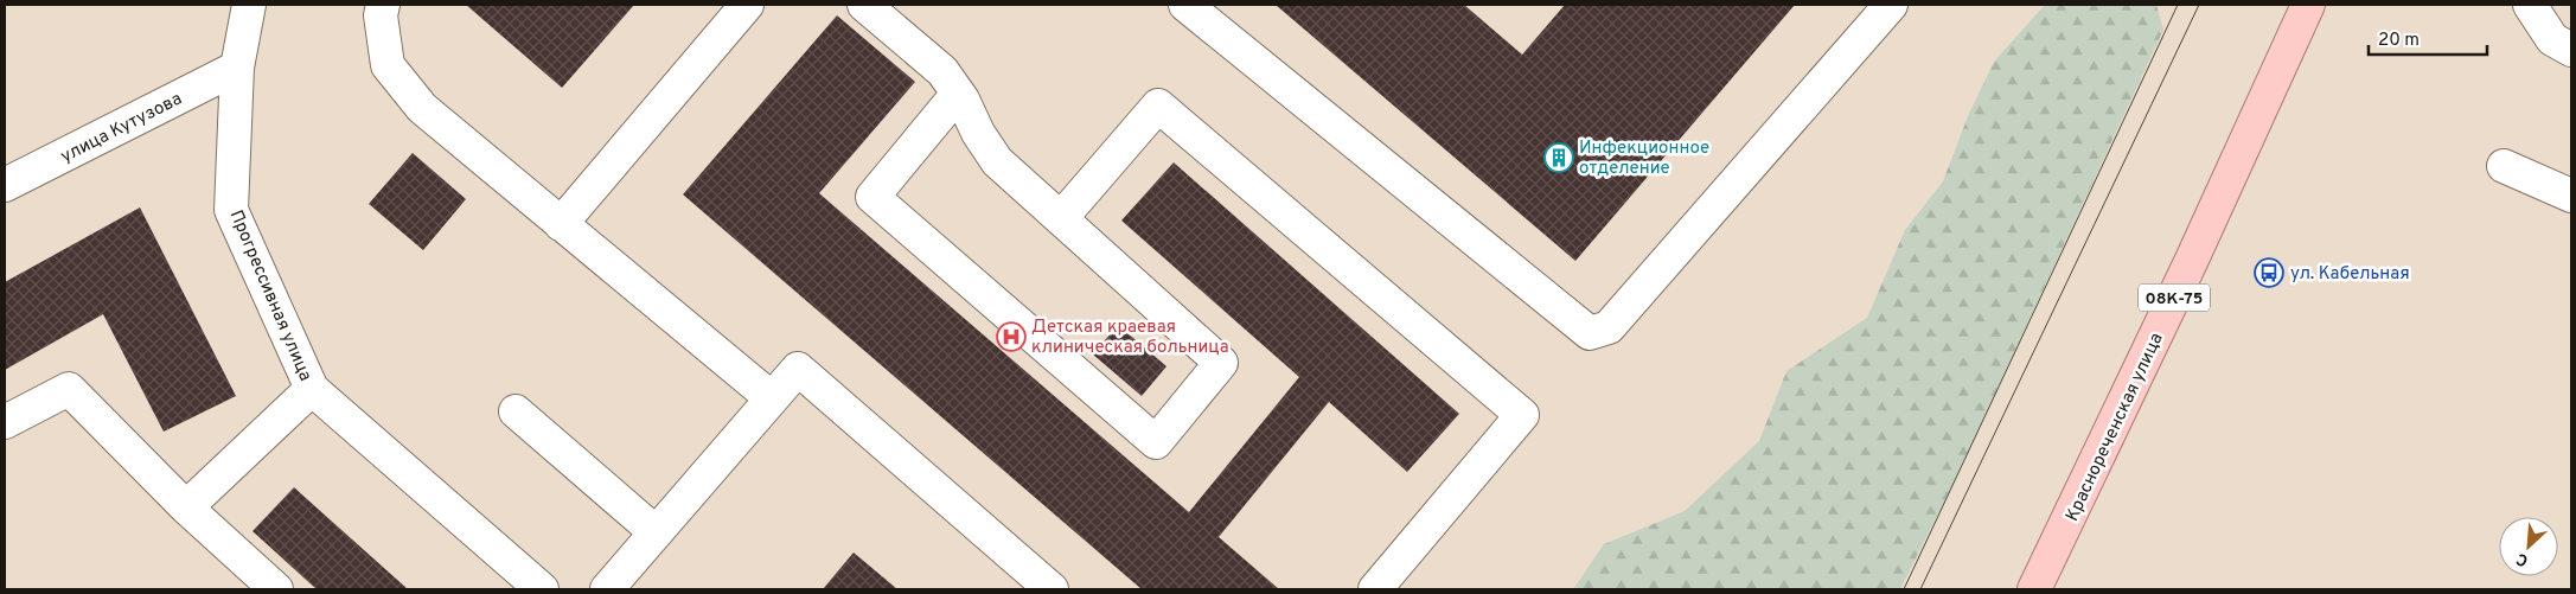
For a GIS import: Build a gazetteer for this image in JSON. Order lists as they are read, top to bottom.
{
  "streets": {
    "main road": ["08К-75", "Краснореченская улица"],
    "street": ["улица Кутузова", "Прогрессивная улица"]
  },
  "crossings": [
    ["улица Кутузова", "Прогрессивная улица"]
  ],
  "places": {
    "building": ["Инфекционное отделение"],
    "bus stop": ["ул. Кабельная"],
    "hospital": ["Детская краевая клиническая больница"]
  },
  "scale_bar": "20 m",
  "north": "bottom left"
}
